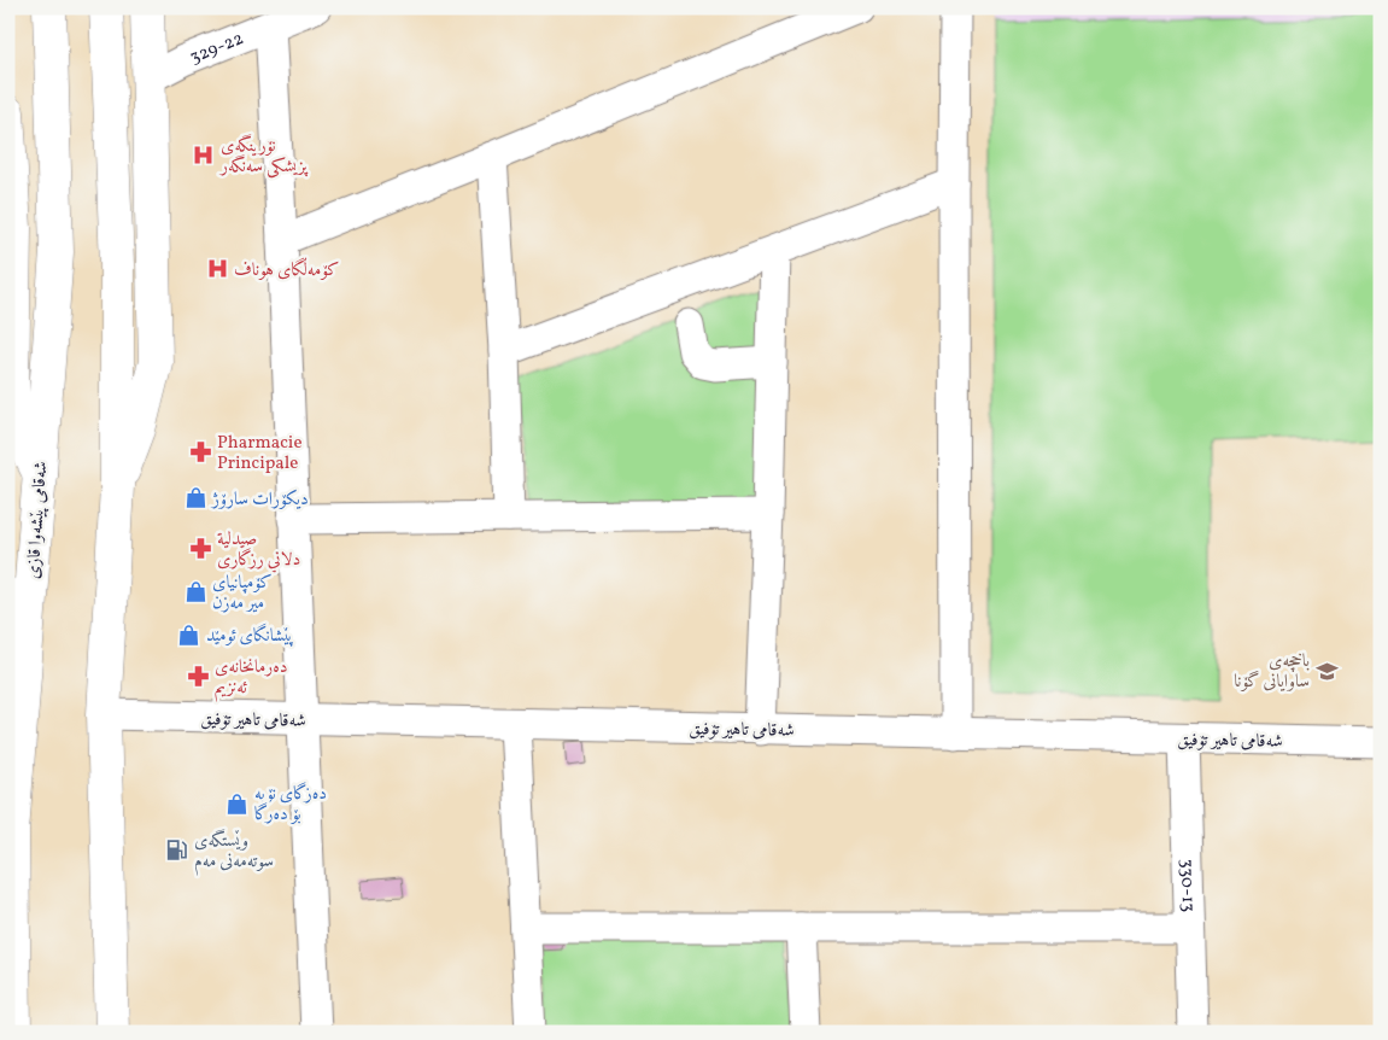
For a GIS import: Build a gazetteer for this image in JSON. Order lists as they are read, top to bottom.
{
  "streets": {
    "highway": ["شەقامی پێشەوا قازی"],
    "street": ["329-22", "شەقامی تاهیر تۆفیق", "330-13"]
  },
  "crossings": [
    ["شەقامی تاهیر تۆفیق", "330-13"]
  ],
  "places": {
    "hospital": ["نۆرینگەی پزیشکی سەنگەر", "کۆمەڵگای هوناف"],
    "pharmacy": ["Pharmacie Principale", "صيدلية دلاني رزگاری", "دەرمانخانەی ئەنزیم"],
    "shop": [
      "دیکۆرات سارۆژ",
      "کۆمپانیای میر مەزن",
      "پێشانگای ئومێد",
      "دەزگای نۆبە بۆ دەرگا"
    ],
    "school or university": ["باخچەی ساوایانی گۆنا"],
    "fuel station": ["وێستگەی سوتەمەنی مەم"]
  }
}
